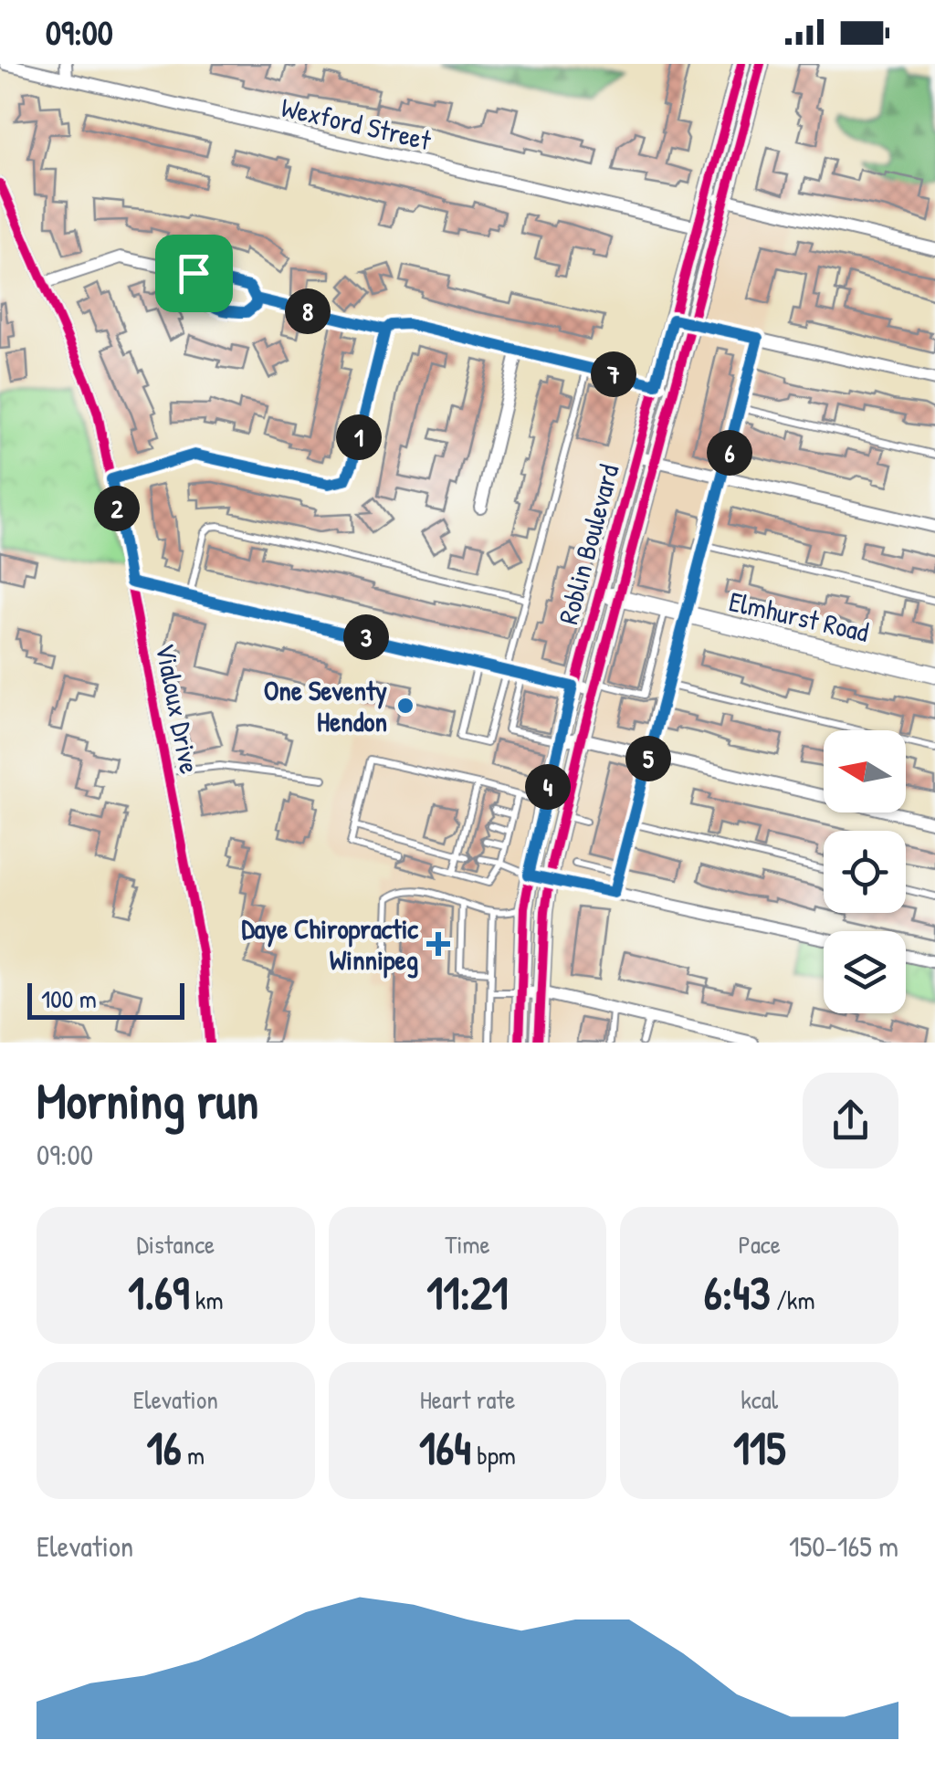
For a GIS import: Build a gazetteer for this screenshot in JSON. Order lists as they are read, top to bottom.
{
  "streets": {
    "main road": ["Roblin Boulevard", "Elmhurst Road"],
    "street": ["Wexford Street", "Vialoux Drive"]
  },
  "crossings": [
    ["Wexford Street", "Roblin Boulevard"],
    ["Roblin Boulevard", "Elmhurst Road"]
  ],
  "places": {
    "other": ["One Seventy Hendon"],
    "health": ["Daye Chiropractic Winnipeg"]
  },
  "scale_bar": "100 m",
  "north": "left",
  "page": {
    "status": "09:00",
    "pins": [
      "8",
      "7",
      "1",
      "6",
      "2",
      "3",
      "5",
      "4"
    ],
    "scale": "100 m",
    "heading": ["Morning run", "09:00"],
    "stats": [
      ["Distance", "1.69 km"],
      ["Time", "11:21"],
      ["Pace", "6:43 /km"],
      ["Elevation", "16 m"],
      ["Heart rate", "164 bpm"],
      ["kcal", "115"]
    ],
    "chart": ["Elevation", "150–165 m"]
  }
}
